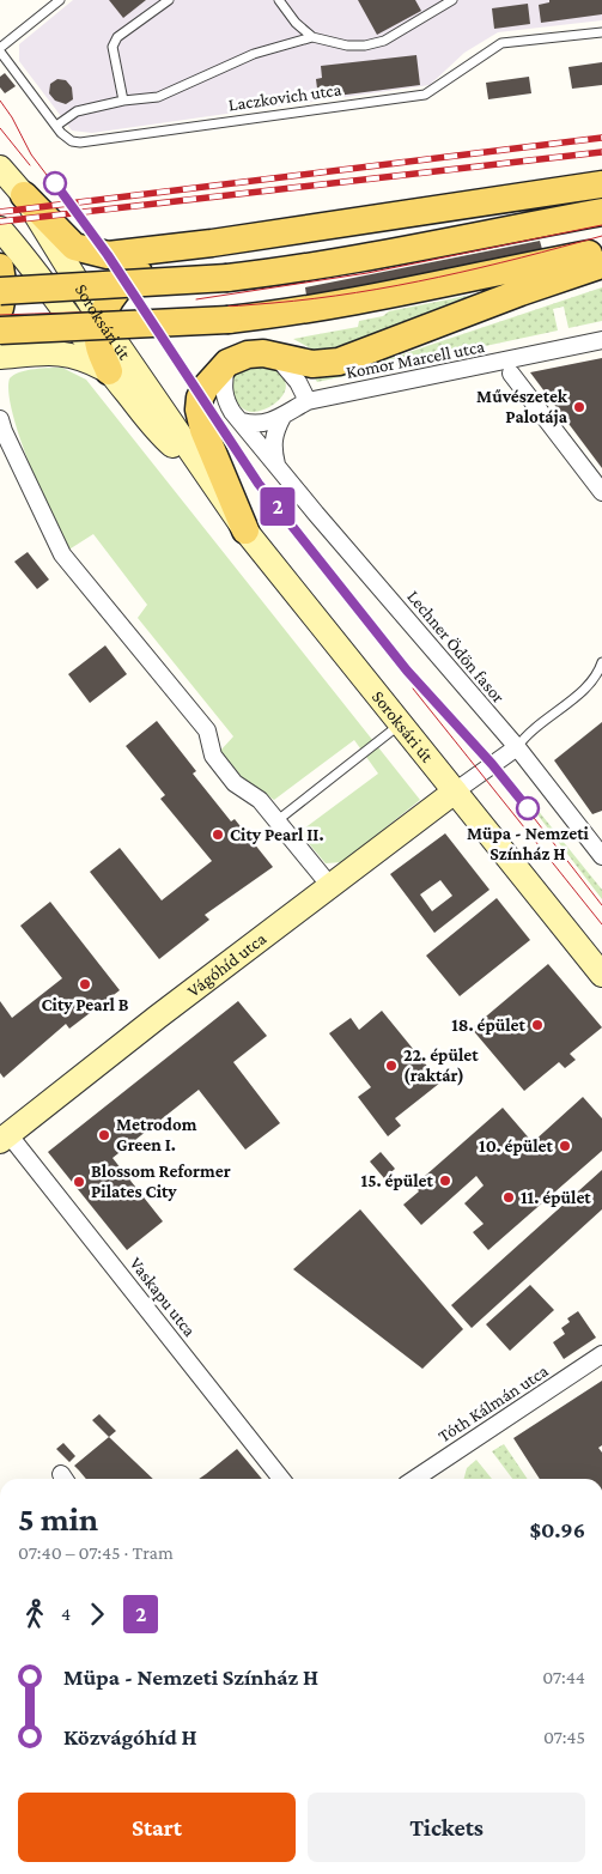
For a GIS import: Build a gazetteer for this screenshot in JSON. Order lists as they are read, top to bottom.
{
  "streets": {
    "main road": ["Soroksári út", "Vágóhíd utca"],
    "street": [
      "Komor Marcell utca",
      "Lechner Ödön fasor",
      "Vaskapu utca",
      "Tóth Kálmán utca"
    ],
    "lane": ["Laczkovich utca"]
  },
  "crossings": [
    ["Soroksári út", "Vágóhíd utca"],
    ["Komor Marcell utca", "Lechner Ödön fasor"],
    ["Vágóhíd utca", "Vaskapu utca"]
  ],
  "places": [
    "Művészetek Palotája",
    "Müpa - Nemzeti Színház H",
    "City Pearl II.",
    "City Pearl B",
    "18. épület",
    "22. épület (raktár)",
    "Metrodom Green I.",
    "10. épület",
    "15. épület",
    "Blossom Reformer Pilates City",
    "11. épület"
  ],
  "lines": ["tram line 2"],
  "page": {
    "on_map": "2",
    "heading": ["5 min", "07:40 – 07:45 · Tram", "$0.96"],
    "legs": ["4", "2"],
    "list": [
      {
        "name": "Müpa - Nemzeti Színház H",
        "value": "07:44"
      },
      {
        "name": "Közvágóhíd H",
        "value": "07:45"
      }
    ],
    "buttons": ["Start", "Tickets"]
  }
}
